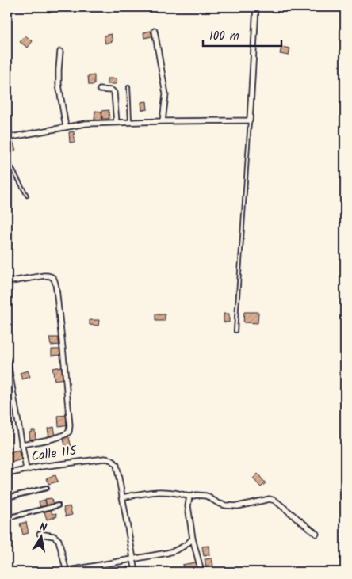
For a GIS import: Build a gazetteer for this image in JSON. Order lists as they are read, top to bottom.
{
  "streets": {
    "street": ["Calle 115"]
  },
  "scale_bar": "100 m",
  "north": "top"
}
